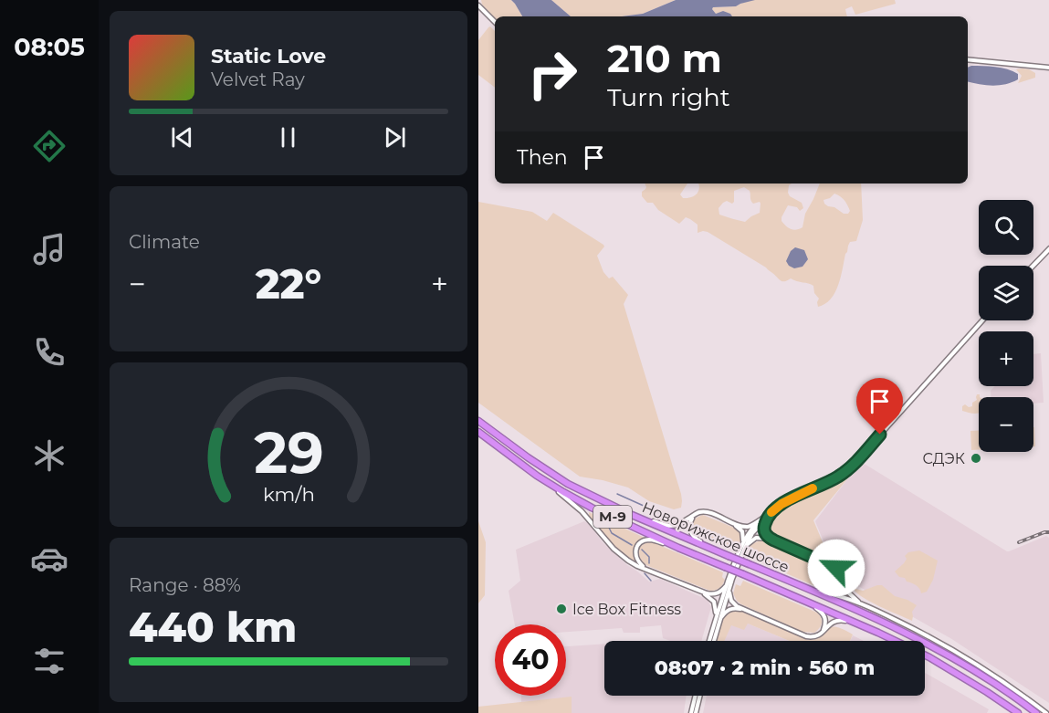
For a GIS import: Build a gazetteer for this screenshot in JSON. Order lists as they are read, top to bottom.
{
  "streets": {
    "highway": ["М-9", "Новорижское шоссе"]
  },
  "crossings": [
    ["М-9", "Новорижское шоссе"]
  ],
  "places": ["СДЭК", "Ice Box Fitness"],
  "page": {
    "tabs": "08:05",
    "turn": ["210 m", "Turn right"],
    "song": ["Static Love", "Velvet Ray"],
    "then": "Then",
    "tile": [
      "Climate",
      ["Range · 88%", "440 km"]
    ],
    "map_buttons": ["+", "−"],
    "heat": ["−", "22°", "+"],
    "limit": "40",
    "trip": "08:07 · 2 min · 560 m",
    "gauge": ["29", "km/h"]
  }
}
